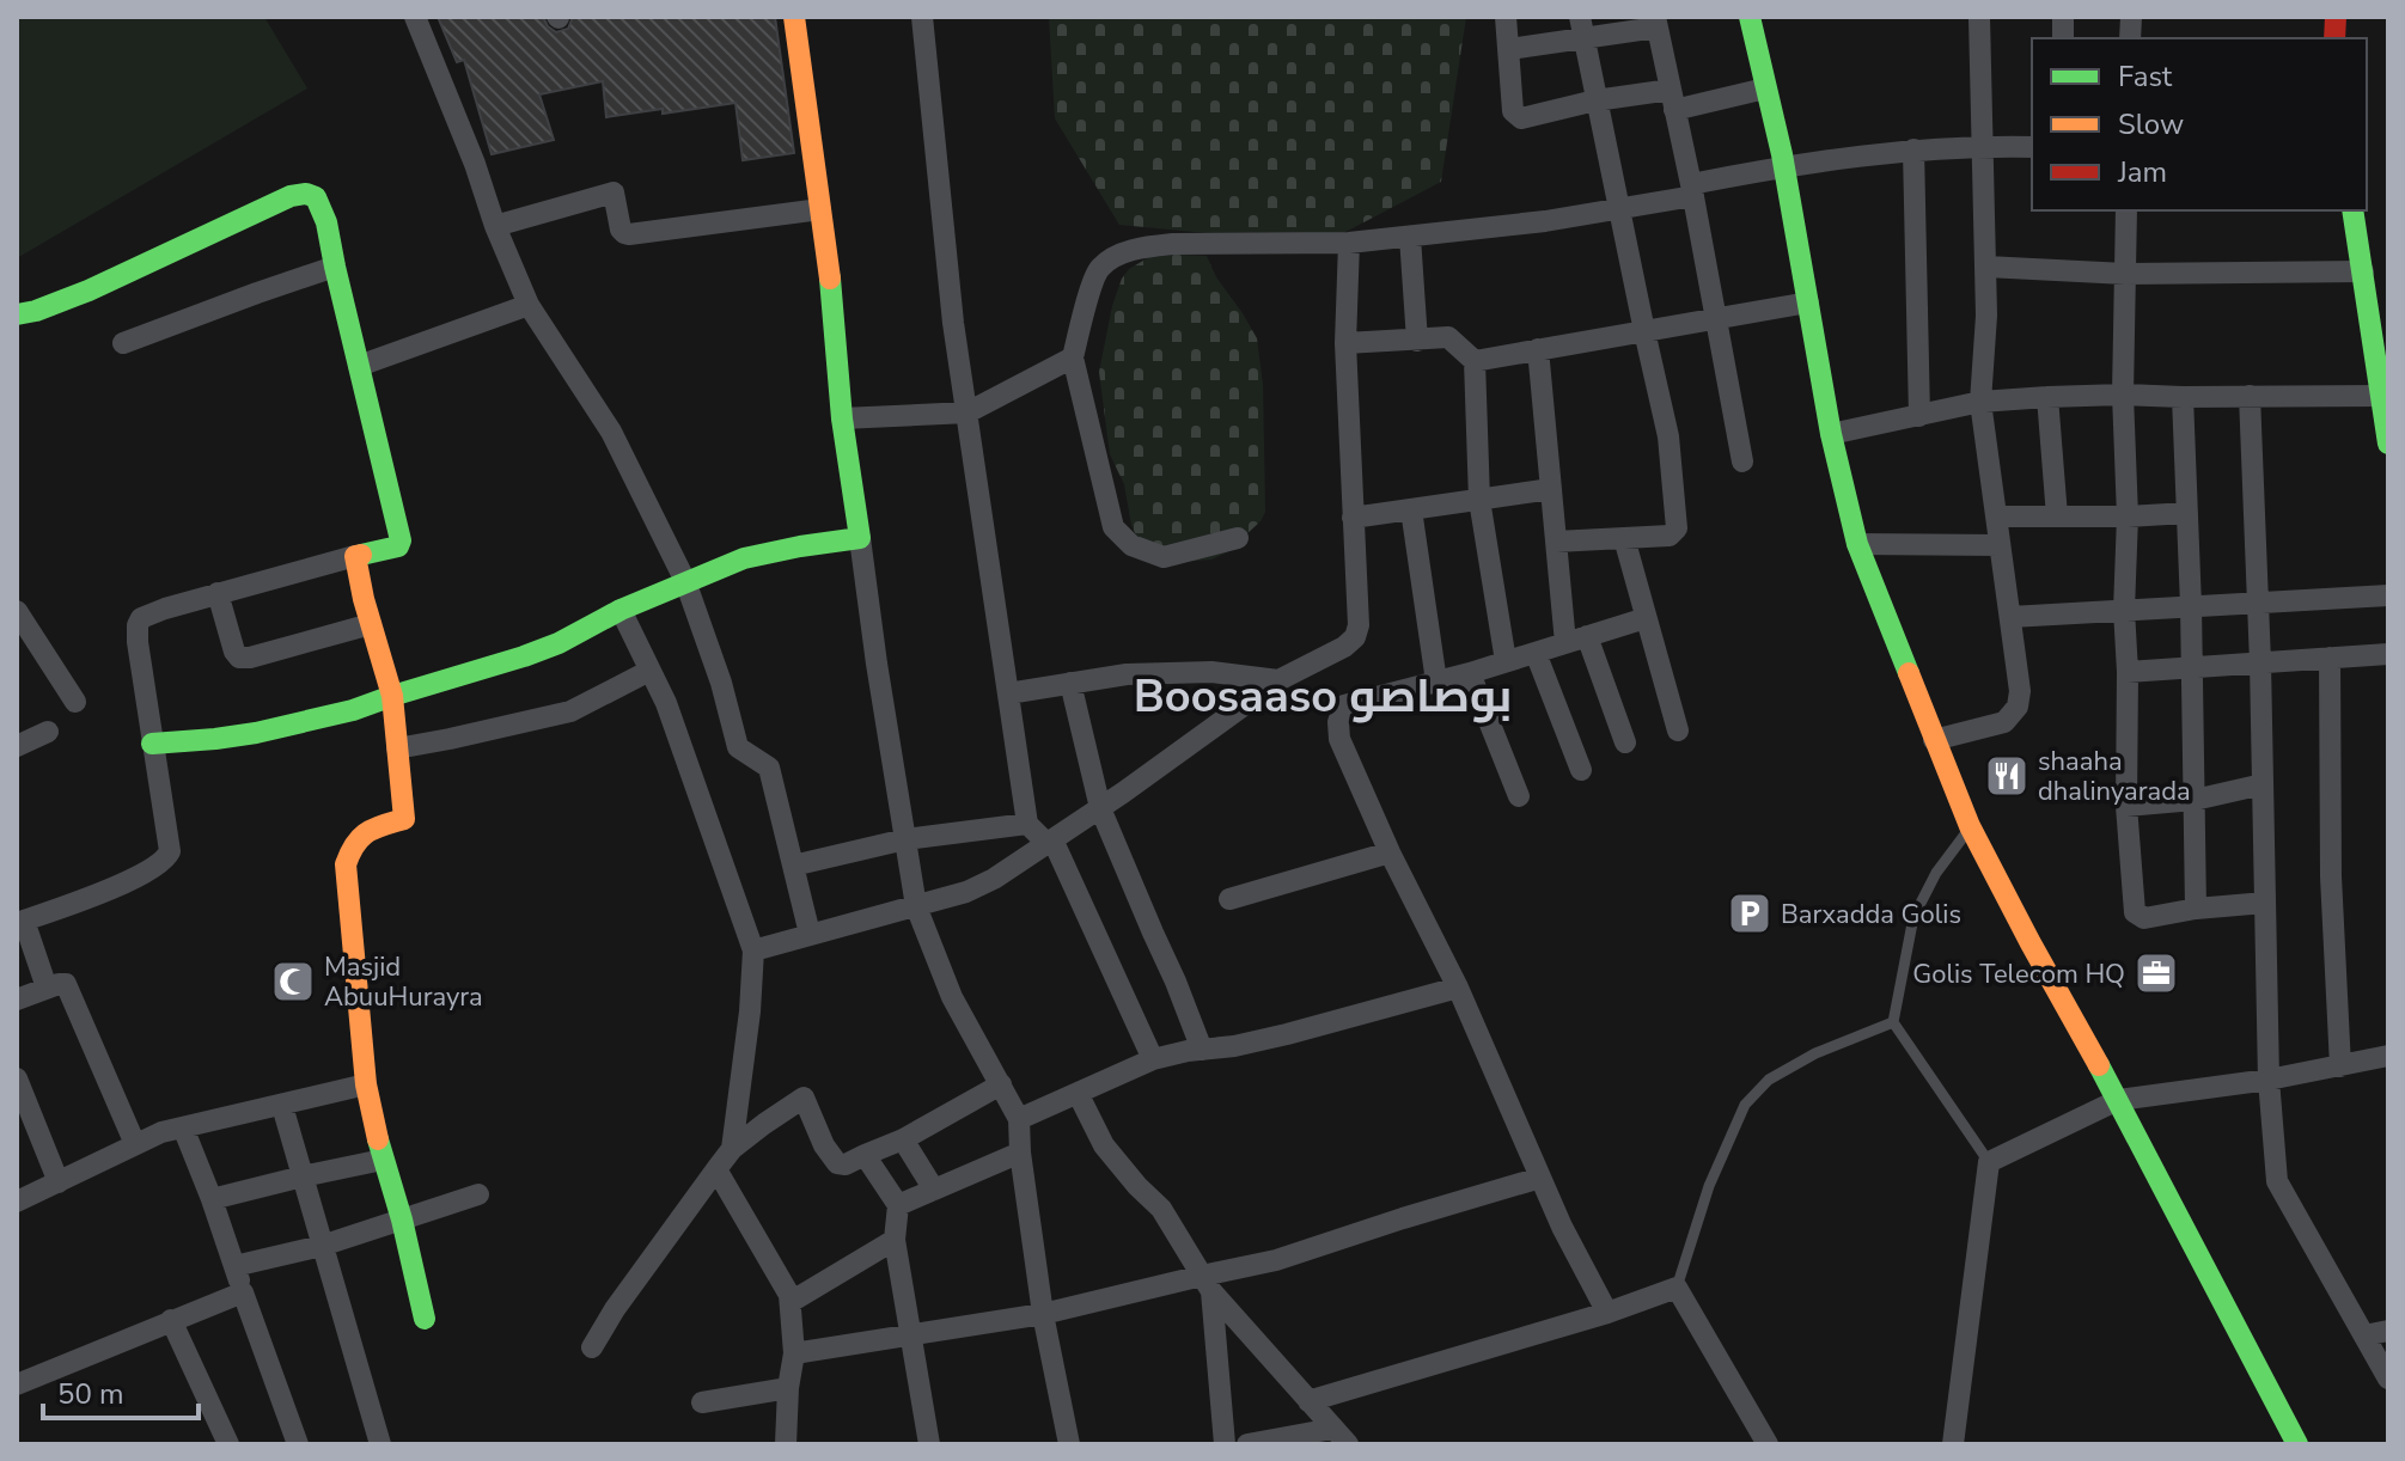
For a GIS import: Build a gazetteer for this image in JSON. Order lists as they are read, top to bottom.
{
  "districts": ["Boosaaso بوصاصو"],
  "places": {
    "restaurant": ["shaaha dhalinyarada"],
    "parking": ["Barxadda Golis"],
    "office": ["Golis Telecom HQ"],
    "mosque": ["Masjid AbuuHurayra"]
  },
  "legend": ["Fast", "Slow", "Jam"],
  "scale_bar": "50 m"
}
